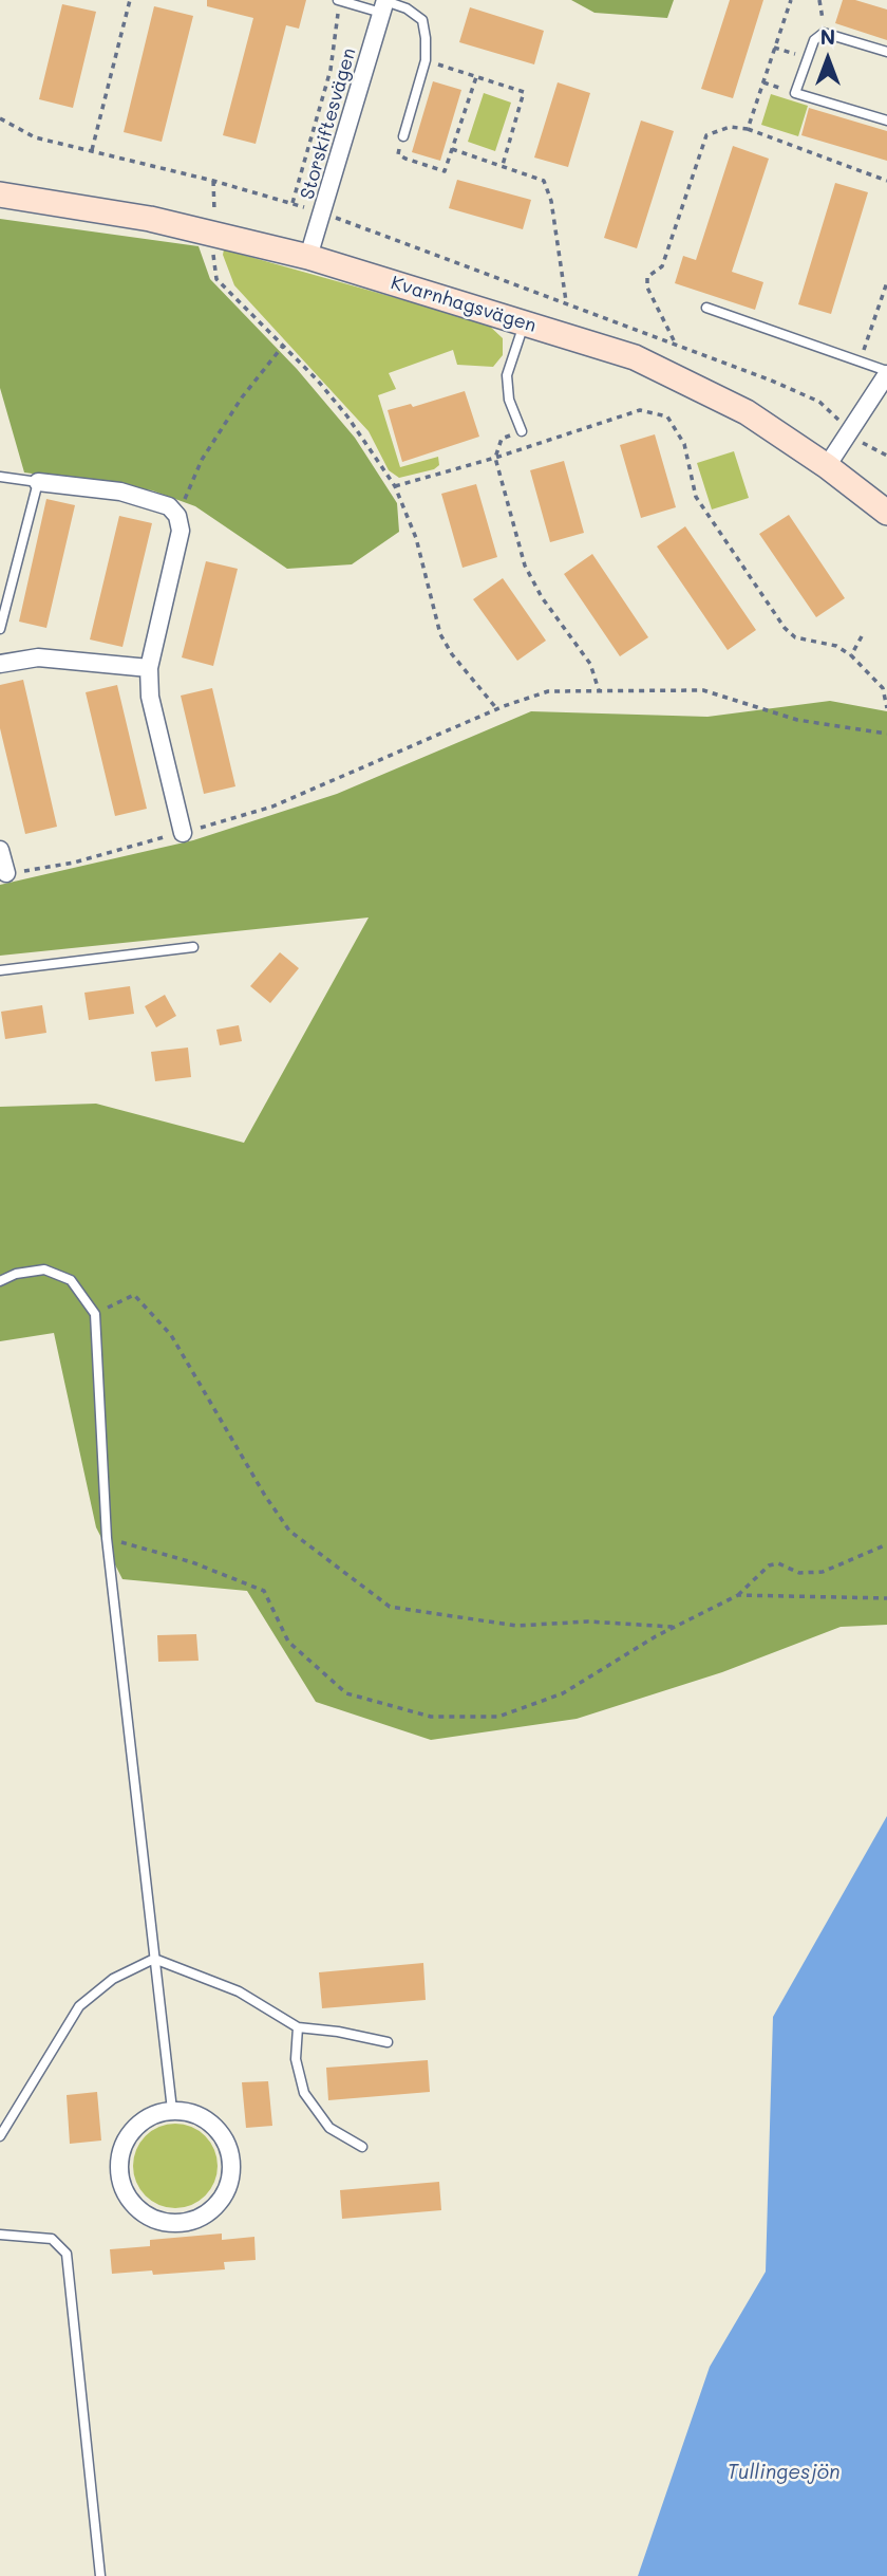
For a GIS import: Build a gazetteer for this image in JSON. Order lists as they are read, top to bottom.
{
  "streets": {
    "street": ["Storskiftesvägen", "Kvarnhagsvägen"]
  },
  "crossings": [
    ["Storskiftesvägen", "Kvarnhagsvägen"]
  ],
  "water": ["Tullingesjön"],
  "north": "top"
}
